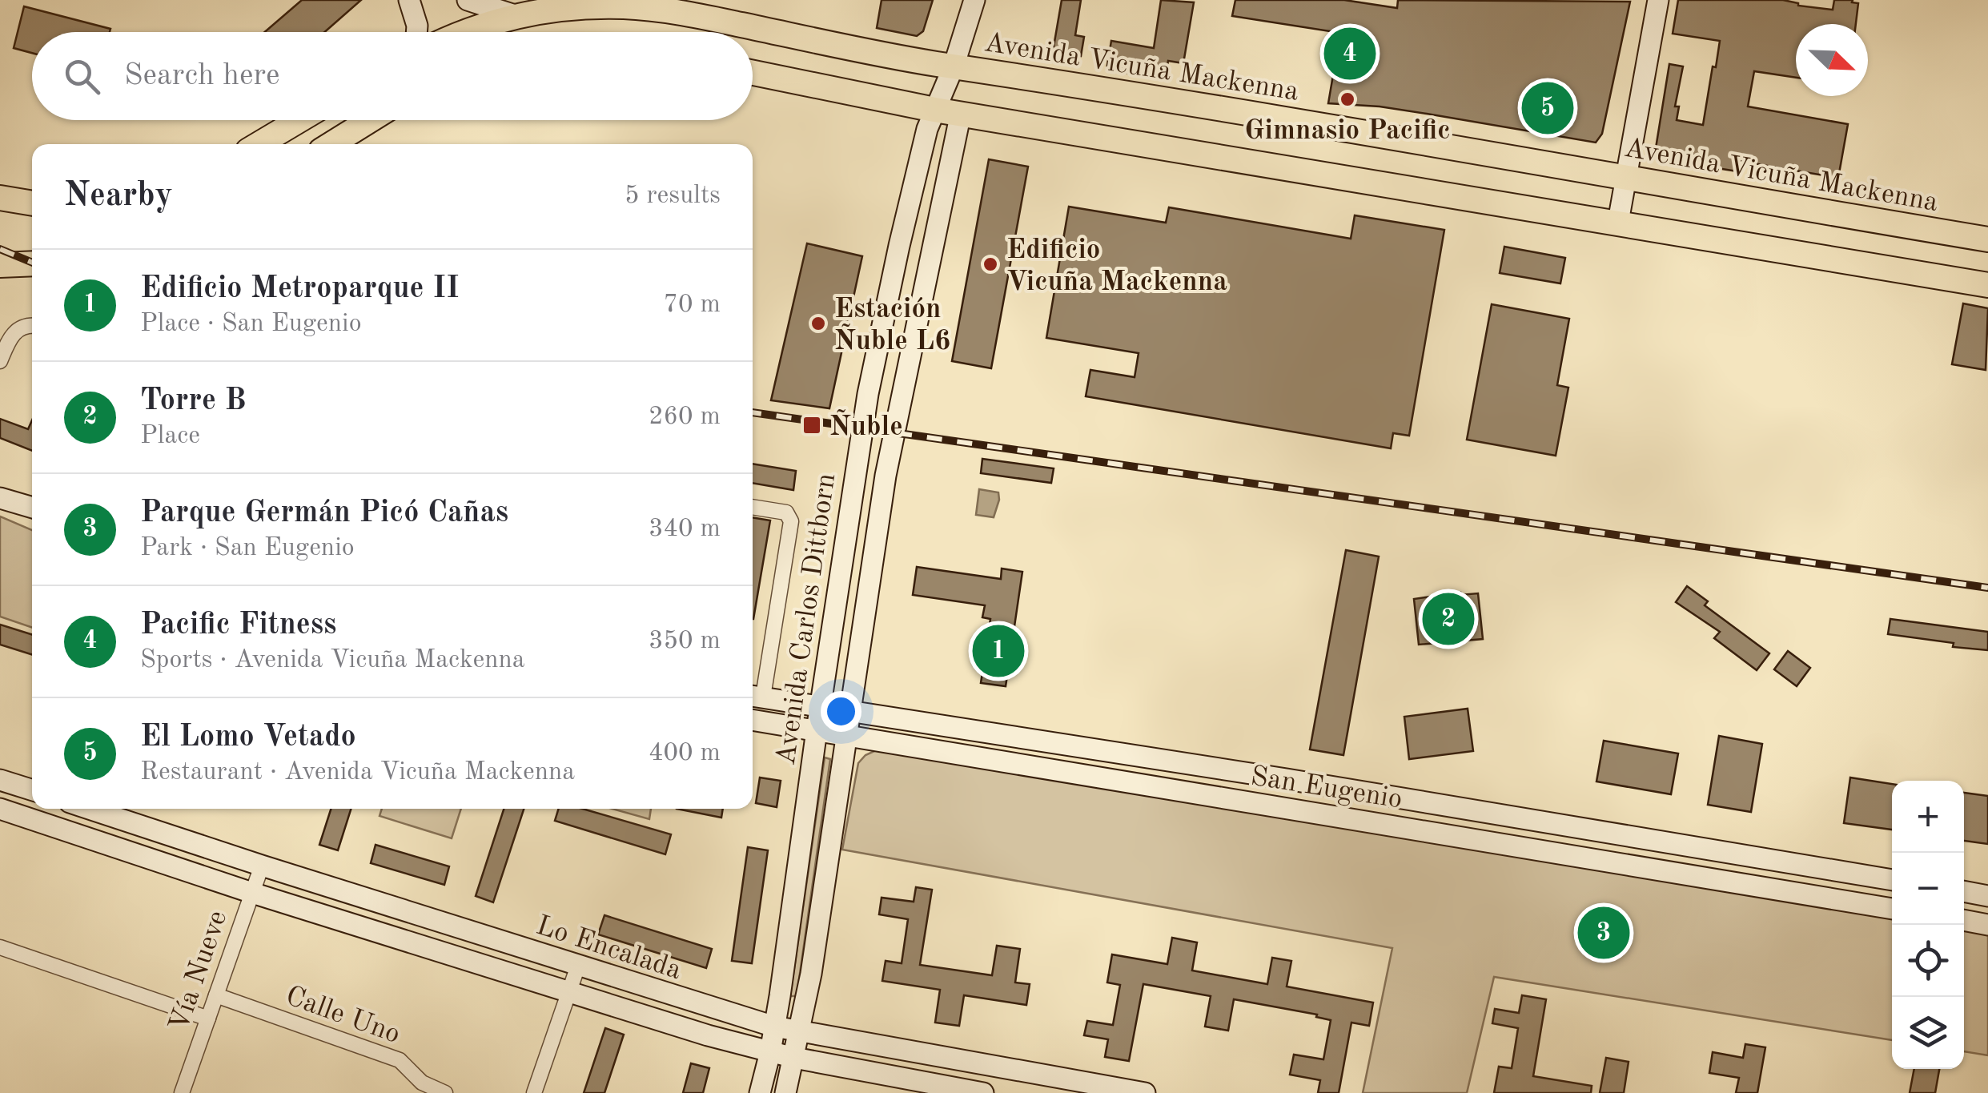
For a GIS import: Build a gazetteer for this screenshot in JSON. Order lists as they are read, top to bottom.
{
  "streets": {
    "main road": [
      "Avenida Vicuña Mackenna",
      "Avenida Carlos Dittborn",
      "San Eugenio",
      "Lo Encalada"
    ],
    "street": ["Vía Nueve", "Calle Uno"]
  },
  "crossings": [
    ["Avenida Carlos Dittborn", "San Eugenio"],
    ["Avenida Carlos Dittborn", "Lo Encalada"],
    ["Lo Encalada", "Vía Nueve"],
    ["Vía Nueve", "Calle Uno"]
  ],
  "places": {
    "other": ["Gimnasio Pacific", "Edificio Vicuña Mackenna", "Estación Ñuble L6"],
    "transit": ["Ñuble"]
  },
  "north": "bottom right",
  "page": {
    "pins": [
      "4",
      "5",
      "2",
      "1",
      "3"
    ],
    "search": "Search here",
    "heading": ["Nearby", "5 results"],
    "list": [
      {
        "mark": "1",
        "name": "Edificio Metroparque II",
        "note": "Place · San Eugenio",
        "value": "70 m"
      },
      {
        "mark": "2",
        "name": "Torre B",
        "note": "Place",
        "value": "260 m"
      },
      {
        "mark": "3",
        "name": "Parque Germán Picó Cañas",
        "note": "Park · San Eugenio",
        "value": "340 m"
      },
      {
        "mark": "4",
        "name": "Pacific Fitness",
        "note": "Sports · Avenida Vicuña Mackenna",
        "value": "350 m"
      },
      {
        "mark": "5",
        "name": "El Lomo Vetado",
        "note": "Restaurant · Avenida Vicuña Mackenna",
        "value": "400 m"
      }
    ],
    "map_buttons": ["+", "−"]
  }
}
